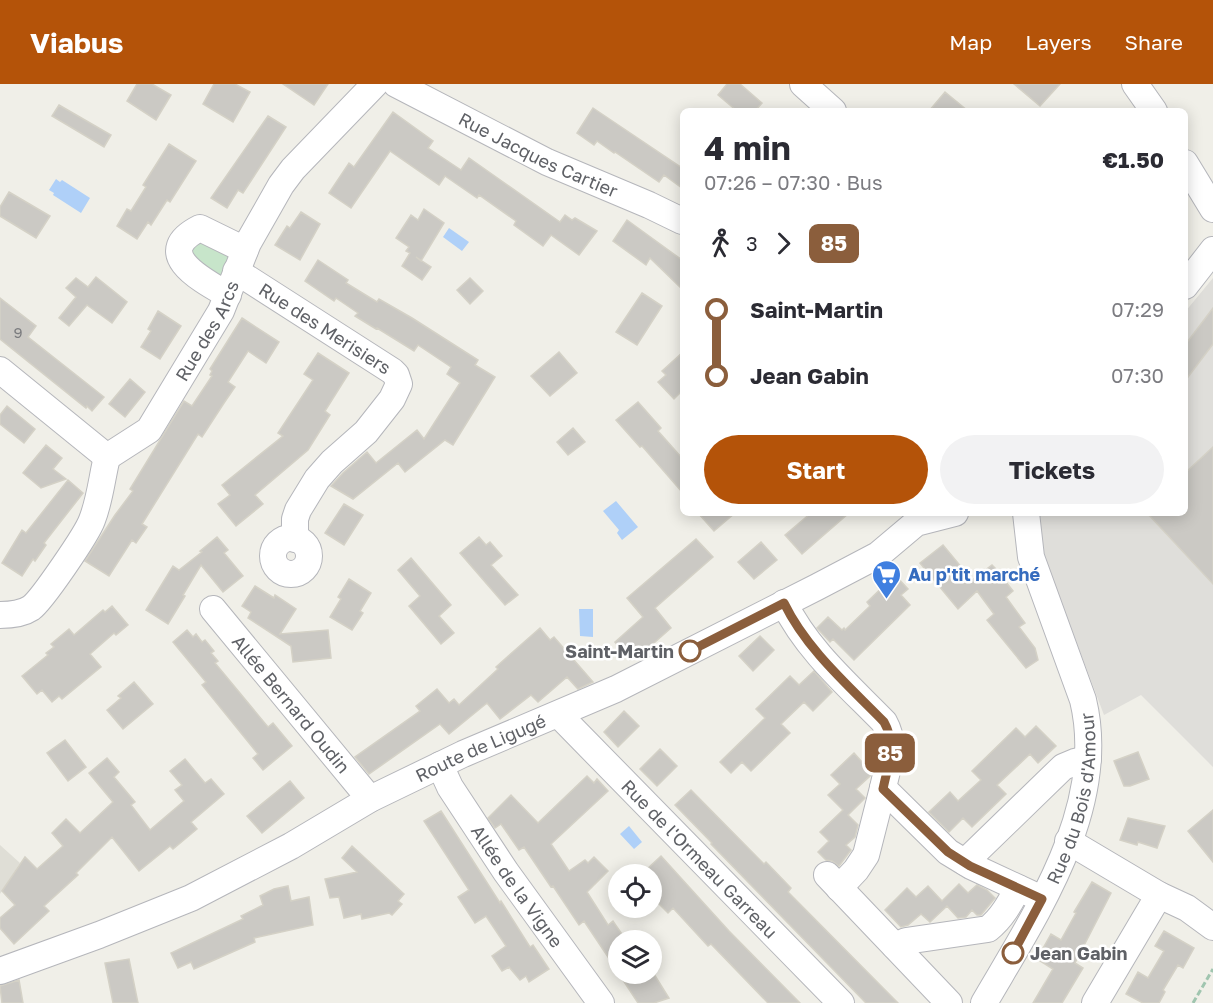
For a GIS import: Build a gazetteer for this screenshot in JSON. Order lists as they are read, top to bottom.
{
  "streets": {
    "street": [
      "Rue Jacques Cartier",
      "Rue des Merisiers",
      "Rue des Arcs",
      "Allée Bernard Oudin",
      "Route de Ligugé",
      "Rue du Bois d'Amour",
      "Rue de l'Ormeau Garreau",
      "Allée de la Vigne"
    ]
  },
  "crossings": [
    ["Rue des Merisiers", "Rue des Arcs"],
    ["Allée Bernard Oudin", "Route de Ligugé"],
    ["Route de Ligugé", "Rue de l'Ormeau Garreau"],
    ["Route de Ligugé", "Allée de la Vigne"]
  ],
  "places": {
    "supermarket": ["Au p'tit marché"],
    "other": ["Saint-Martin", "Jean Gabin"]
  },
  "lines": ["bus line 85"],
  "house_numbers": ["9"],
  "page": {
    "header": "Viabus",
    "nav": ["Map", "Layers", "Share"],
    "on_map": "85",
    "heading": ["4 min", "07:26 – 07:30 · Bus", "€1.50"],
    "legs": ["3", "85"],
    "list": [
      {
        "name": "Saint-Martin",
        "value": "07:29"
      },
      {
        "name": "Jean Gabin",
        "value": "07:30"
      }
    ],
    "buttons": ["Start", "Tickets"]
  }
}
